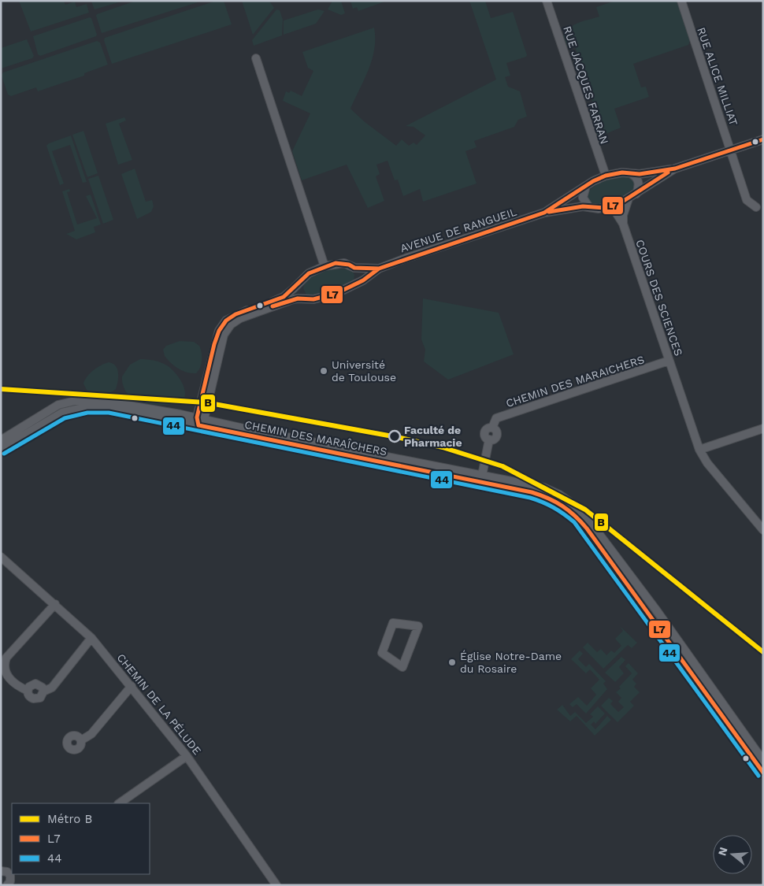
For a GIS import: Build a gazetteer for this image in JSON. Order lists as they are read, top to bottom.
{
  "streets": {
    "street": [
      "RUE ALICE MILLIAT",
      "RUE JACQUES FARRAN",
      "AVENUE DE RANGUEIL",
      "COURS DES SCIENCES",
      "CHEMIN DES MARAICHERS",
      "CHEMIN DES MARAÎCHERS",
      "CHEMIN DE LA PÉLUDE"
    ]
  },
  "crossings": [
    ["RUE ALICE MILLIAT", "AVENUE DE RANGUEIL"],
    ["RUE JACQUES FARRAN", "AVENUE DE RANGUEIL"],
    ["AVENUE DE RANGUEIL", "COURS DES SCIENCES"],
    ["AVENUE DE RANGUEIL", "CHEMIN DES MARAÎCHERS"],
    ["COURS DES SCIENCES", "CHEMIN DES MARAICHERS"],
    ["CHEMIN DES MARAICHERS", "CHEMIN DES MARAÎCHERS"]
  ],
  "places": ["Université de Toulouse", "Faculté de Pharmacie", "Église Notre-Dame du Rosaire"],
  "lines": ["transit line L7", "metro line B", "transit line 44"],
  "legend": ["Métro B", "L7", "44"],
  "north": "left"
}
